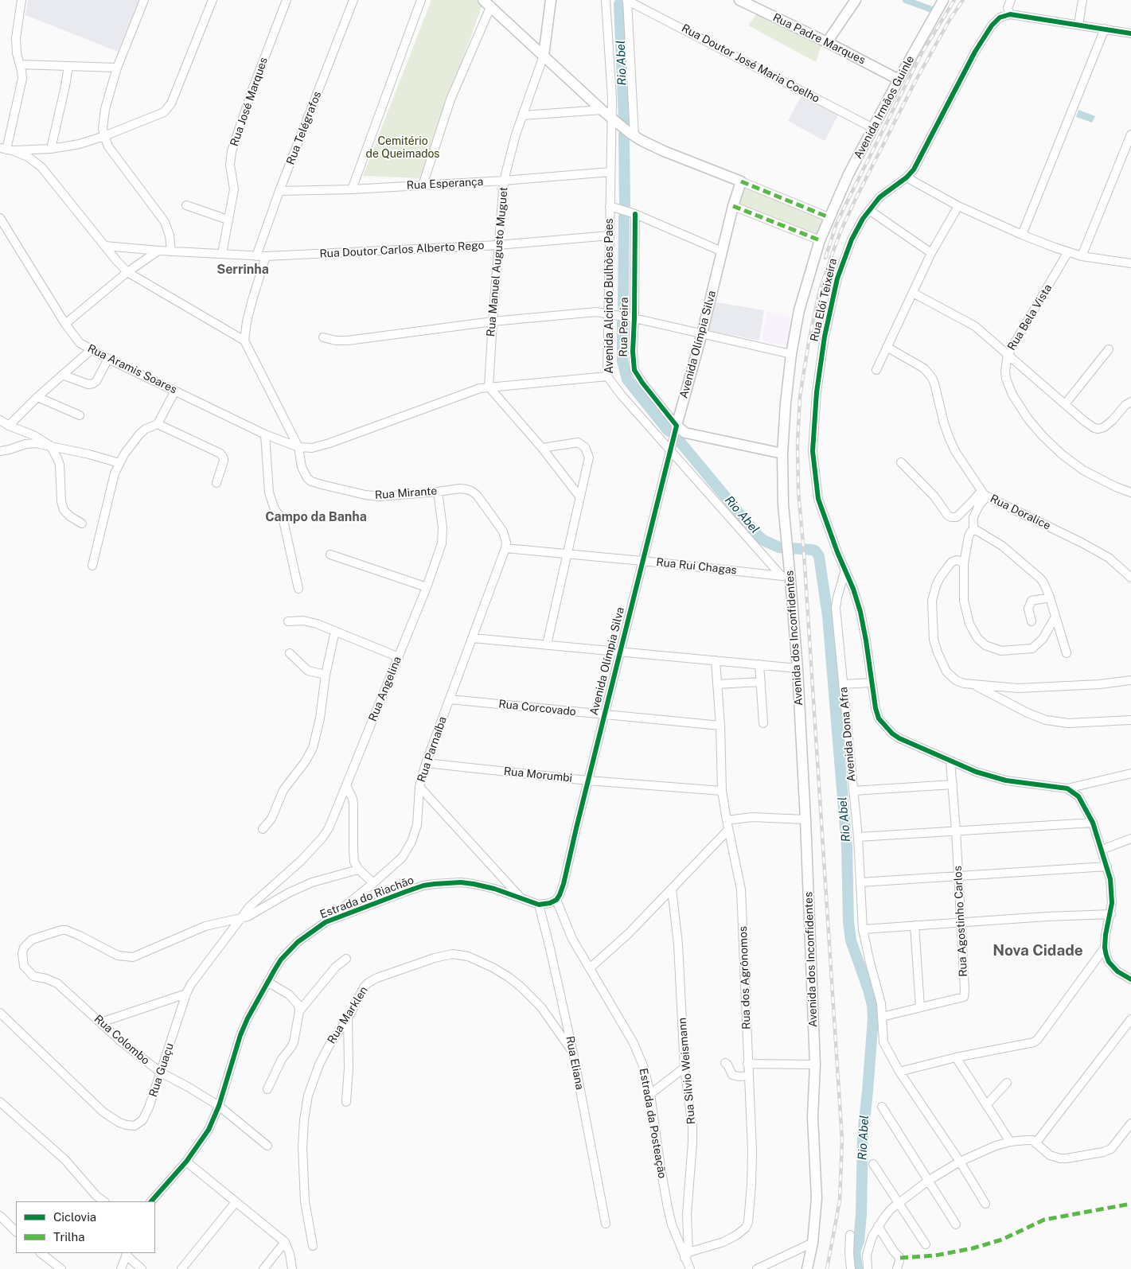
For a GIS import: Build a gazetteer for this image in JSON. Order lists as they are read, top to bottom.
{
  "streets": {
    "main road": [
      "Rua Padre Marques",
      "Avenida Irmãos Guinle",
      "Rua Manuel Augusto Muguet",
      "Rua Pereira",
      "Avenida Olímpia Silva",
      "Avenida dos Inconfidentes"
    ],
    "street": [
      "Rua Doutor José Maria Coelho",
      "Rua José Marques",
      "Rua Telégrafos",
      "Rua Esperança",
      "Rua Doutor Carlos Alberto Rego",
      "Avenida Alcindo Bulhões Paes",
      "Rua Elói Teixeira",
      "Rua Bela Vista",
      "Rua Aramis Soares",
      "Rua Mirante",
      "Rua Doralice",
      "Rua Rui Chagas",
      "Rua Angelina",
      "Rua Corcovado",
      "Avenida Dona Afra",
      "Rua Parnaíba",
      "Rua Morumbi",
      "Estrada do Riachão",
      "Rua Agostinho Carlos",
      "Rua dos Agrônomos",
      "Rua Marklen",
      "Rua Colombo",
      "Rua Eliana",
      "Rua Guaçu",
      "Rua Silvio Weismann",
      "Estrada da Posteação"
    ]
  },
  "crossings": [
    ["Rua Padre Marques", "Avenida Irmãos Guinle"],
    ["Rua Doutor José Maria Coelho", "Avenida Irmãos Guinle"],
    ["Rua José Marques", "Rua Doutor Carlos Alberto Rego"],
    ["Avenida Irmãos Guinle", "Avenida dos Inconfidentes"],
    ["Rua Telégrafos", "Rua Esperança"],
    ["Rua Telégrafos", "Rua Doutor Carlos Alberto Rego"],
    ["Rua Esperança", "Rua Manuel Augusto Muguet"],
    ["Rua Esperança", "Avenida Alcindo Bulhões Paes"],
    ["Rua Doutor Carlos Alberto Rego", "Rua Manuel Augusto Muguet"],
    ["Rua Doutor Carlos Alberto Rego", "Avenida Alcindo Bulhões Paes"],
    ["Avenida Alcindo Bulhões Paes", "Avenida Olímpia Silva"],
    ["Avenida Alcindo Bulhões Paes", "Rua Rui Chagas"],
    ["Rua Elói Teixeira", "Avenida Dona Afra"],
    ["Rua Elói Teixeira", "Rua Agostinho Carlos"],
    ["Rua Pereira", "Avenida Olímpia Silva"],
    ["Rua Pereira", "Avenida dos Inconfidentes"],
    ["Avenida Olímpia Silva", "Rua Rui Chagas"],
    ["Avenida Olímpia Silva", "Rua Corcovado"],
    ["Avenida Olímpia Silva", "Rua Morumbi"],
    ["Avenida Olímpia Silva", "Estrada da Posteação"],
    ["Rua Aramis Soares", "Rua Mirante"],
    ["Rua Mirante", "Rua Rui Chagas"],
    ["Rua Mirante", "Rua Angelina"],
    ["Rua Mirante", "Rua Parnaíba"],
    ["Rua Rui Chagas", "Avenida dos Inconfidentes"],
    ["Rua Rui Chagas", "Rua Parnaíba"],
    ["Rua Angelina", "Rua Guaçu"],
    ["Rua Corcovado", "Rua Parnaíba"],
    ["Rua Corcovado", "Rua dos Agrônomos"],
    ["Avenida Dona Afra", "Rua Agostinho Carlos"],
    ["Rua Parnaíba", "Rua Morumbi"],
    ["Rua Parnaíba", "Estrada do Riachão"],
    ["Rua Morumbi", "Rua dos Agrônomos"],
    ["Estrada do Riachão", "Rua Colombo"],
    ["Estrada do Riachão", "Rua Eliana"],
    ["Rua dos Agrônomos", "Rua Silvio Weismann"],
    ["Rua dos Agrônomos", "Estrada da Posteação"],
    ["Rua Marklen", "Rua Eliana"],
    ["Rua Colombo", "Rua Guaçu"],
    ["Rua Silvio Weismann", "Estrada da Posteação"]
  ],
  "districts": ["Serrinha", "Campo da Banha", "Nova Cidade"],
  "water": ["Rio Abel"],
  "parks": ["Cemitério de Queimados"],
  "legend": ["Ciclovia", "Trilha"]
}
